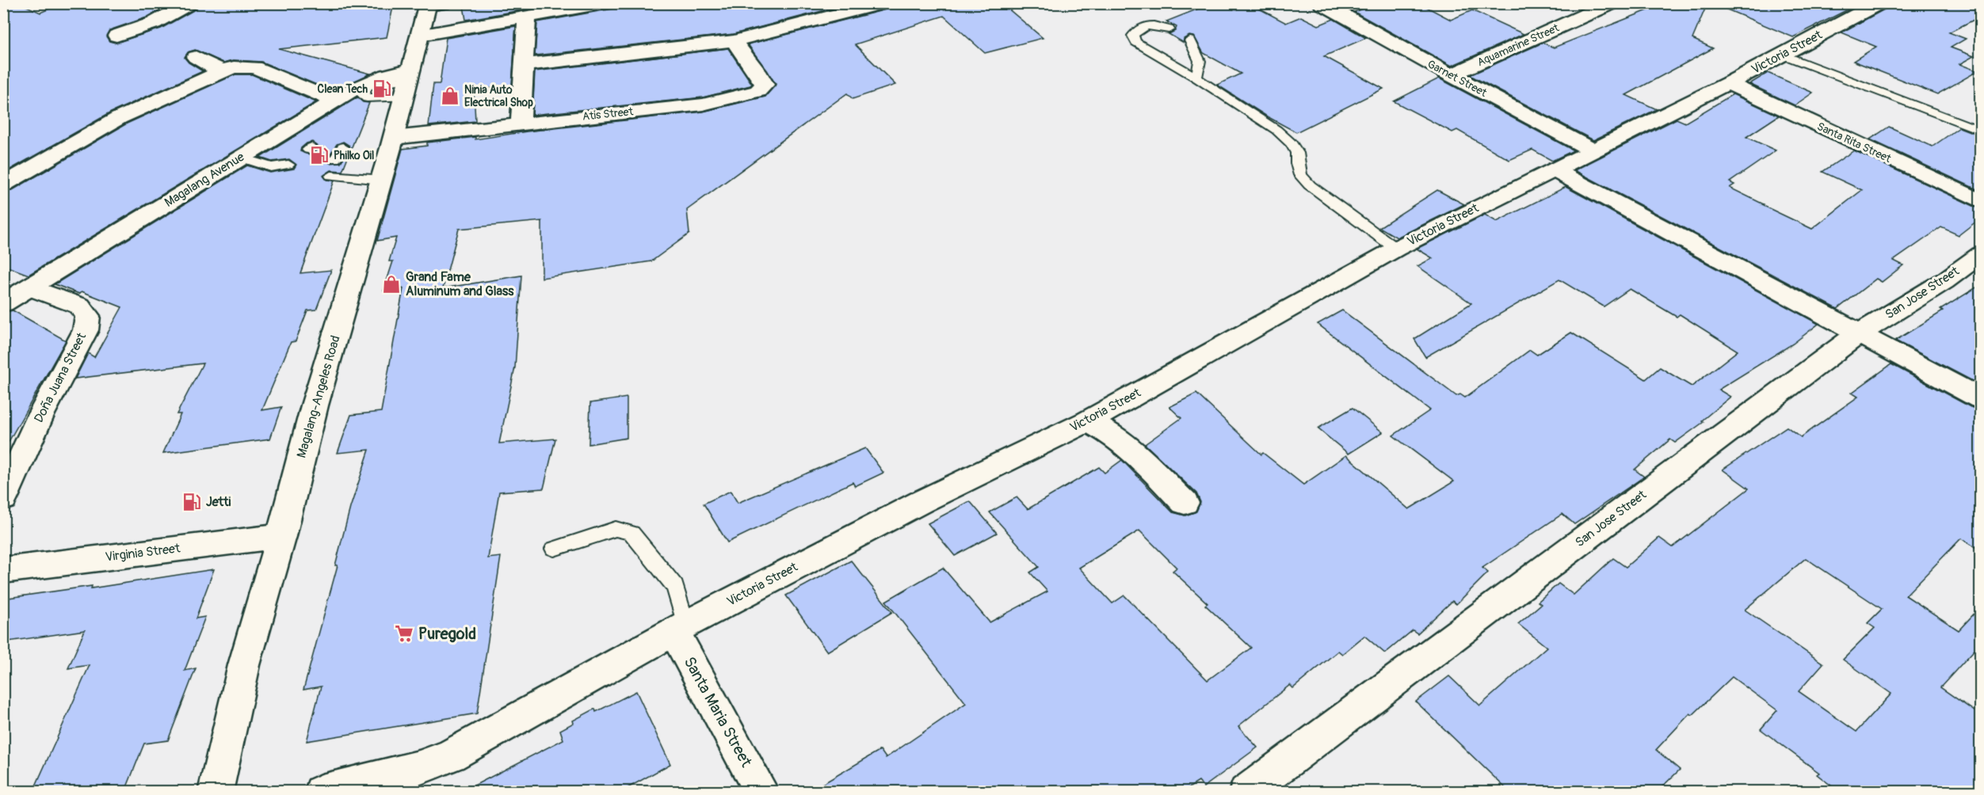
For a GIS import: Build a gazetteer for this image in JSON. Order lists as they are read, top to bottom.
{
  "streets": {
    "street": [
      "Aquamarine Street",
      "Victoria Street",
      "Garnet Street",
      "Atis Street",
      "Santa Rita Street",
      "Magalang Avenue",
      "San Jose Street",
      "Doña Juana Street",
      "Magalang-Angeles Road",
      "Virginia Street",
      "Santa Maria Street"
    ]
  },
  "crossings": [
    ["Aquamarine Street", "Garnet Street"],
    ["Victoria Street", "Garnet Street"],
    ["Victoria Street", "Santa Rita Street"],
    ["Victoria Street", "Santa Maria Street"],
    ["Atis Street", "Magalang-Angeles Road"],
    ["Magalang Avenue", "Doña Juana Street"],
    ["Magalang Avenue", "Magalang-Angeles Road"],
    ["Magalang-Angeles Road", "Virginia Street"]
  ],
  "places": {
    "fuel station": ["Clean Tech", "Philko Oil", "Jetti"],
    "shop": ["Ninia Auto Electrical Shop", "Grand Fame Aluminum and Glass"],
    "supermarket": ["Puregold"]
  }
}
